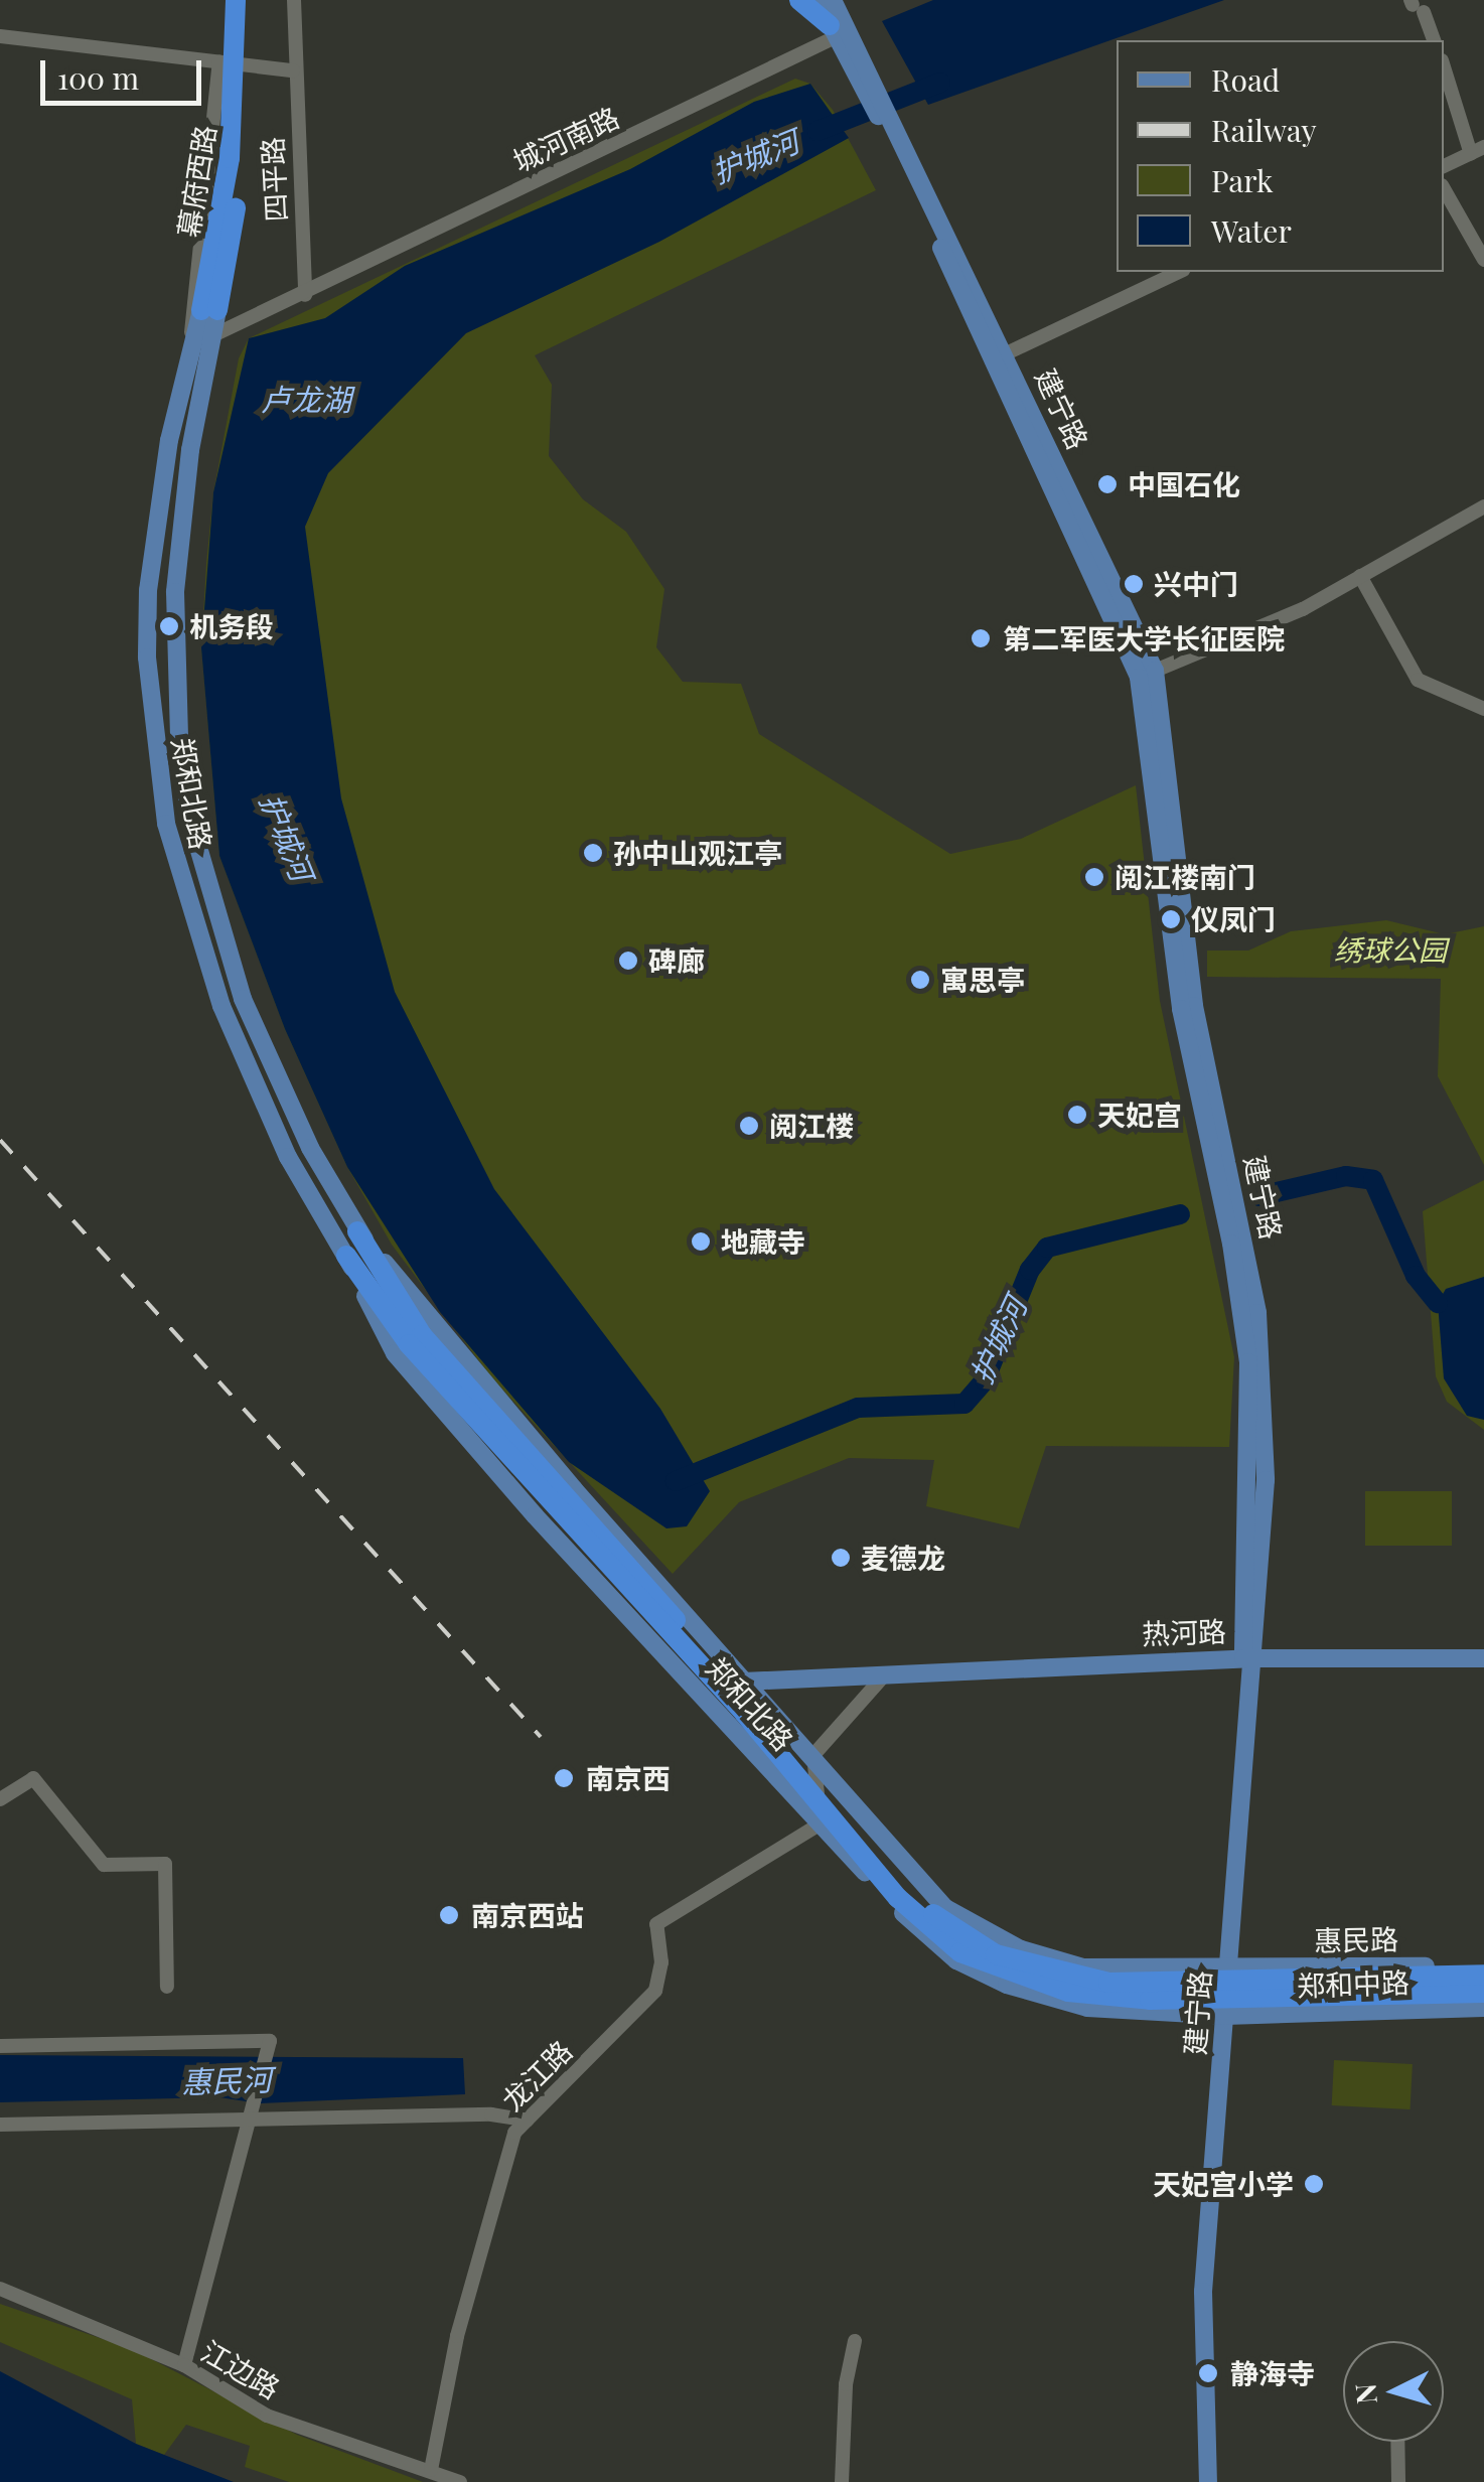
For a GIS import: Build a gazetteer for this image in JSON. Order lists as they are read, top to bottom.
{
  "streets": {
    "highway": ["幕府西路", "郑和北路"],
    "main road": [
      "建宁路",
      "热河路",
      "惠民路",
      "郑和中路"
    ],
    "street": [
      "城河南路",
      "四平路",
      "龙江路",
      "江边路"
    ]
  },
  "crossings": [
    ["城河南路", "四平路"],
    ["城河南路", "建宁路"],
    ["城河南路", "郑和北路"],
    ["幕府西路", "郑和北路"],
    ["建宁路", "郑和北路"],
    ["建宁路", "热河路"],
    ["建宁路", "惠民路"],
    ["建宁路", "郑和中路"],
    ["郑和北路", "热河路"],
    ["郑和北路", "惠民路"],
    ["郑和北路", "郑和中路"],
    ["郑和北路", "龙江路"],
    ["龙江路", "江边路"]
  ],
  "water": ["护城河", "卢龙湖", "惠民河"],
  "parks": ["绣球公园"],
  "places": [
    "中国石化",
    "兴中门",
    "机务段",
    "第二军医大学长征医院",
    "孙中山观江亭",
    "阅江楼南门",
    "仪凤门",
    "碑廊",
    "寓思亭",
    "天妃宫",
    "阅江楼",
    "地藏寺",
    "麦德龙",
    "南京西",
    "南京西站",
    "天妃宫小学",
    "静海寺"
  ],
  "legend": [
    "Road",
    "Railway",
    "Park",
    "Water"
  ],
  "scale_bar": "100 m",
  "north": "left"
}
